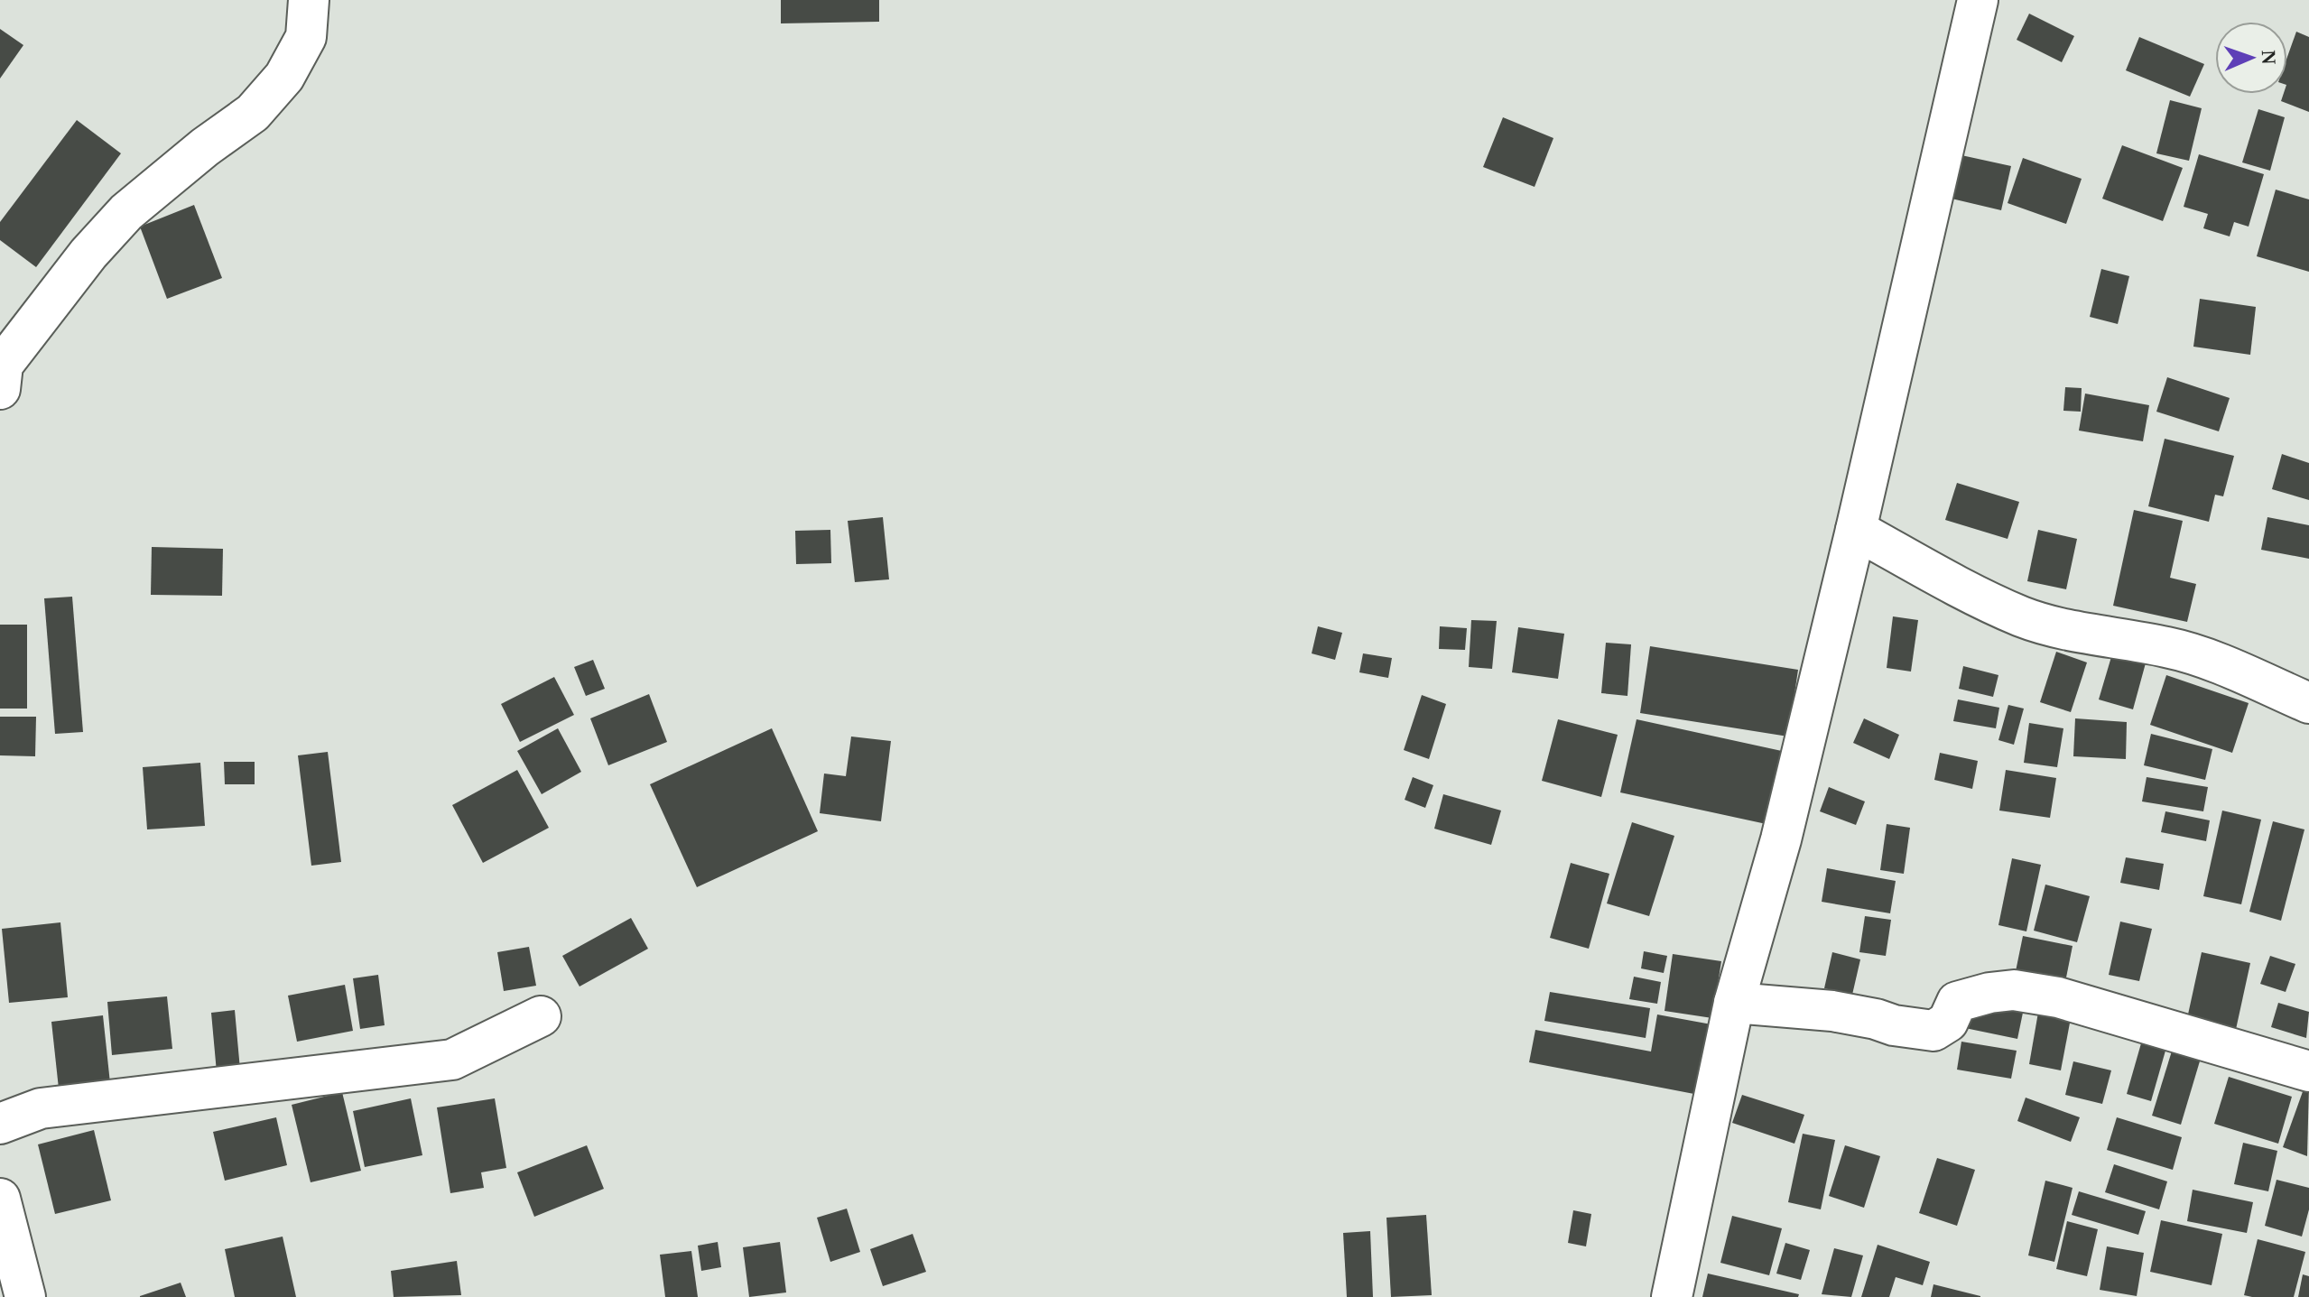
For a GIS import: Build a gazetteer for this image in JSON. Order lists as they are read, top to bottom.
{
  "north": "right"
}
